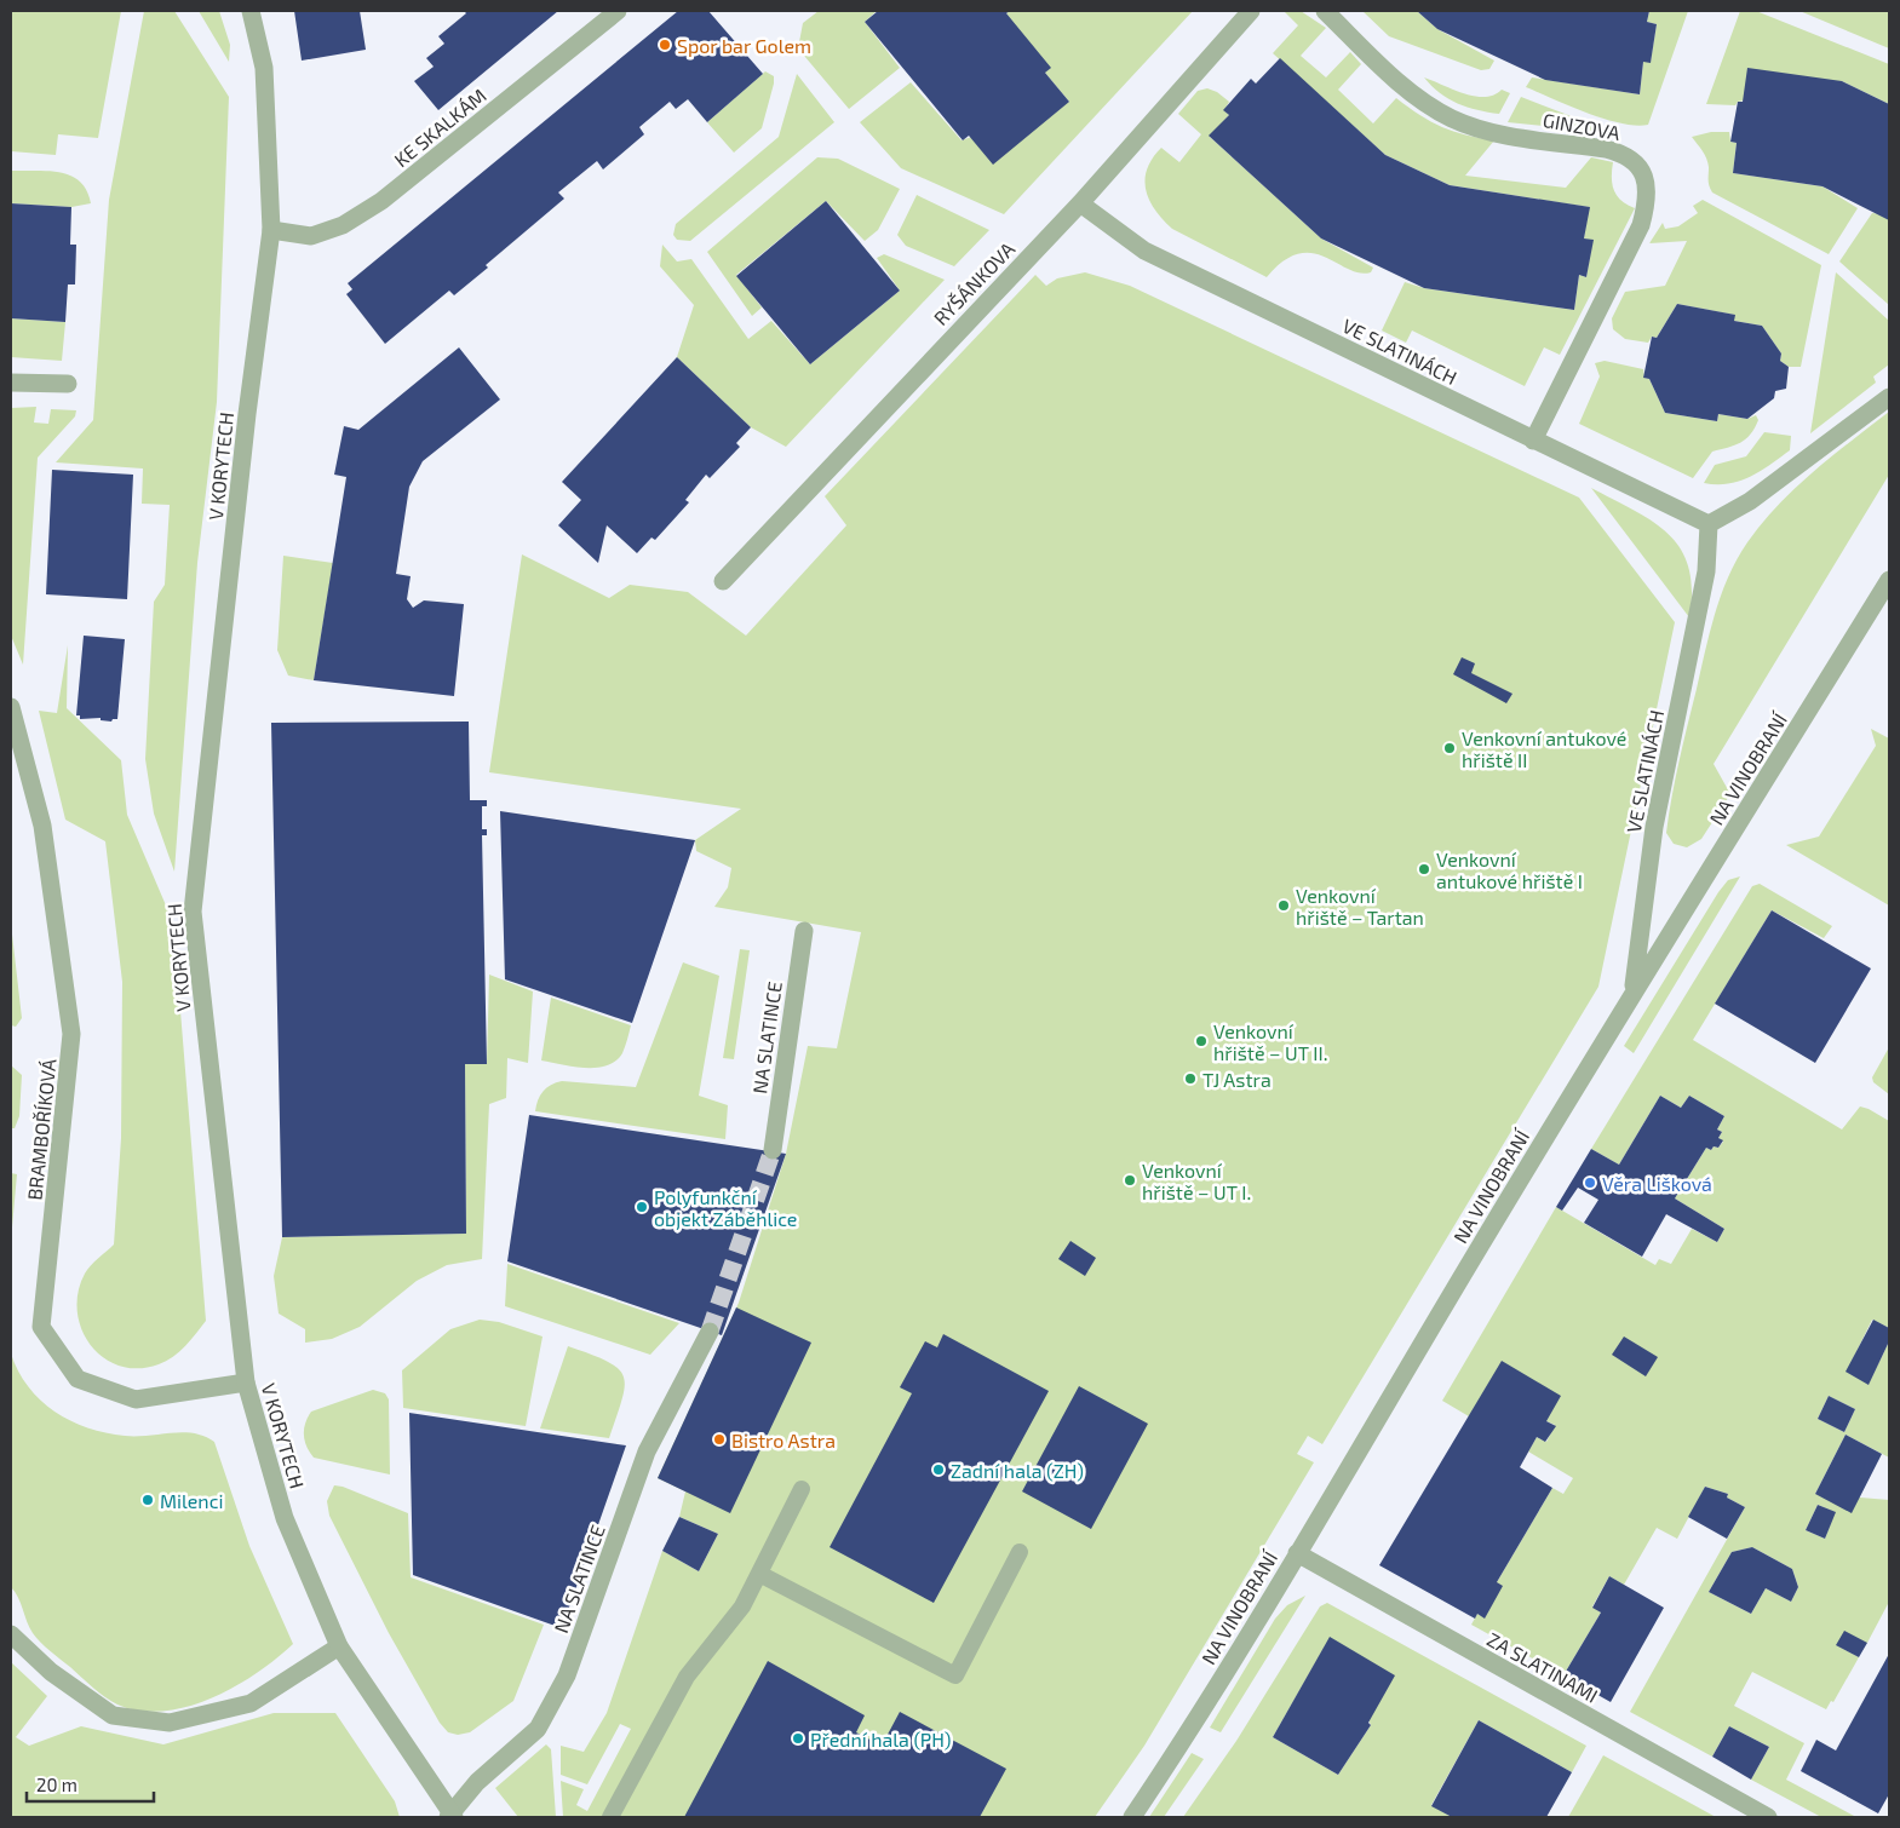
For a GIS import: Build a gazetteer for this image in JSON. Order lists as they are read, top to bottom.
{
  "streets": {
    "street": [
      "GINZOVA",
      "KE SKALKÁM",
      "RYŠÁNKOVA",
      "VE SLATINÁCH",
      "V KORYTECH",
      "NA VINOBRANÍ",
      "NA SLATINCE",
      "BRAMBOŘÍKOVÁ",
      "ZA SLATINAMI"
    ]
  },
  "crossings": [
    ["GINZOVA", "VE SLATINÁCH"],
    ["KE SKALKÁM", "V KORYTECH"],
    ["RYŠÁNKOVA", "VE SLATINÁCH"],
    ["VE SLATINÁCH", "NA VINOBRANÍ"],
    ["V KORYTECH", "NA SLATINCE"],
    ["V KORYTECH", "BRAMBOŘÍKOVÁ"],
    ["NA VINOBRANÍ", "ZA SLATINAMI"]
  ],
  "places": [
    "Spor bar Golem",
    "Venkovní antukové hřiště II",
    "Venkovní antukové hřiště I",
    "Venkovní hřiště – Tartan",
    "Venkovní hřiště – UT II.",
    "TJ Astra",
    "Venkovní hřiště – UT I.",
    "Věra Lišková",
    "Polyfunkční objekt Záběhlice",
    "Bistro Astra",
    "Zadní hala (ZH)",
    "Milenci",
    "Přední hala (PH)"
  ],
  "scale_bar": "20 m"
}
